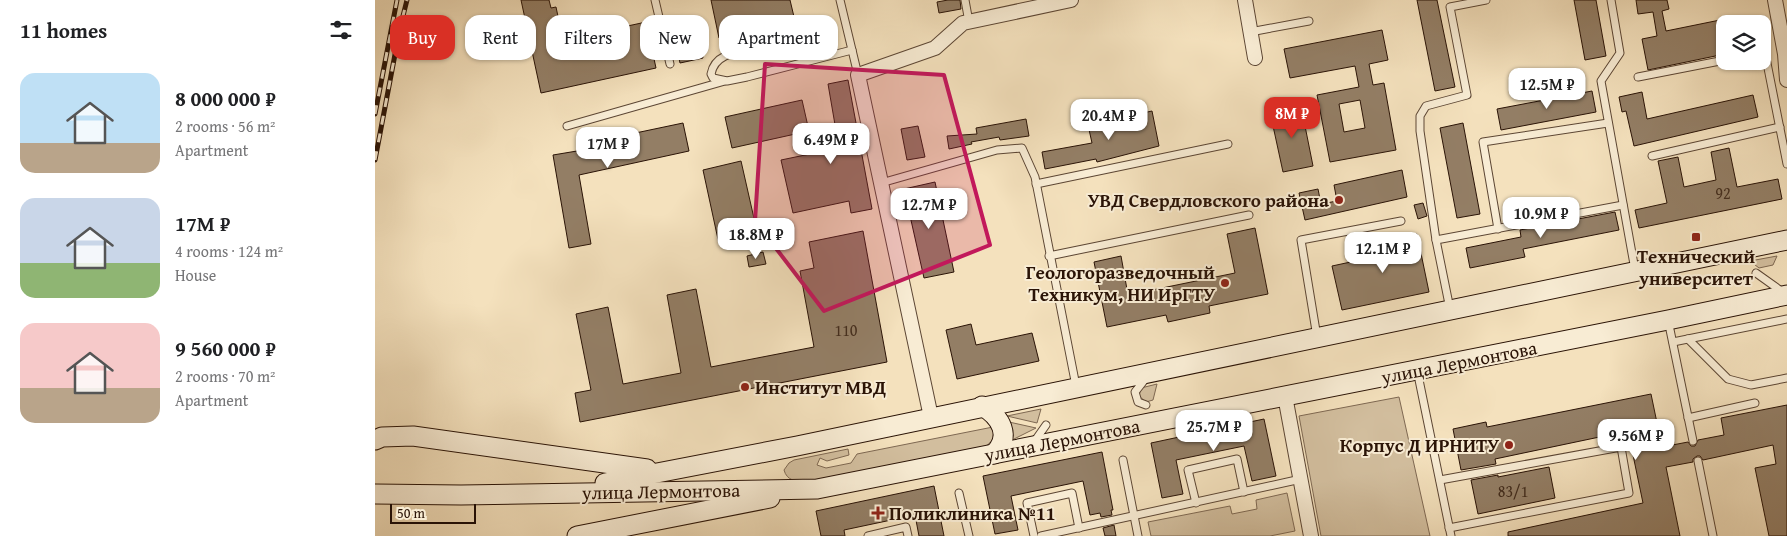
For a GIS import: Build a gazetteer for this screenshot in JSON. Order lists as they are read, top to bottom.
{
  "streets": {
    "main road": ["улица Лермонтова"]
  },
  "places": {
    "other": [
      "УВД Свердловского района",
      "Геологоразведочный Техникум, НИ ИрГТУ",
      "Институт МВД",
      "Корпус Д ИРНИТУ"
    ],
    "transit": ["Технический университет"],
    "health": ["Поликлиника №11"]
  },
  "house_numbers": ["92", "110", "83/1"],
  "scale_bar": "50 m",
  "page": {
    "heading": "11 homes",
    "chip": [
      "Buy",
      "Rent",
      "Filters",
      "New",
      "Apartment"
    ],
    "list": [
      {
        "name": "8 000 000 ₽",
        "note": "2 rooms · 56 m² · Apartment"
      },
      {
        "name": "17M ₽",
        "note": "4 rooms · 124 m² · House"
      },
      {
        "name": "9 560 000 ₽",
        "note": "2 rooms · 70 m² · Apartment"
      }
    ],
    "price": [
      "12.5M ₽",
      "8M ₽",
      "20.4M ₽",
      "6.49M ₽",
      "17M ₽",
      "12.7M ₽",
      "10.9M ₽",
      "18.8M ₽",
      "12.1M ₽",
      "25.7M ₽",
      "9.56M ₽"
    ],
    "scale": "50 m"
  }
}
